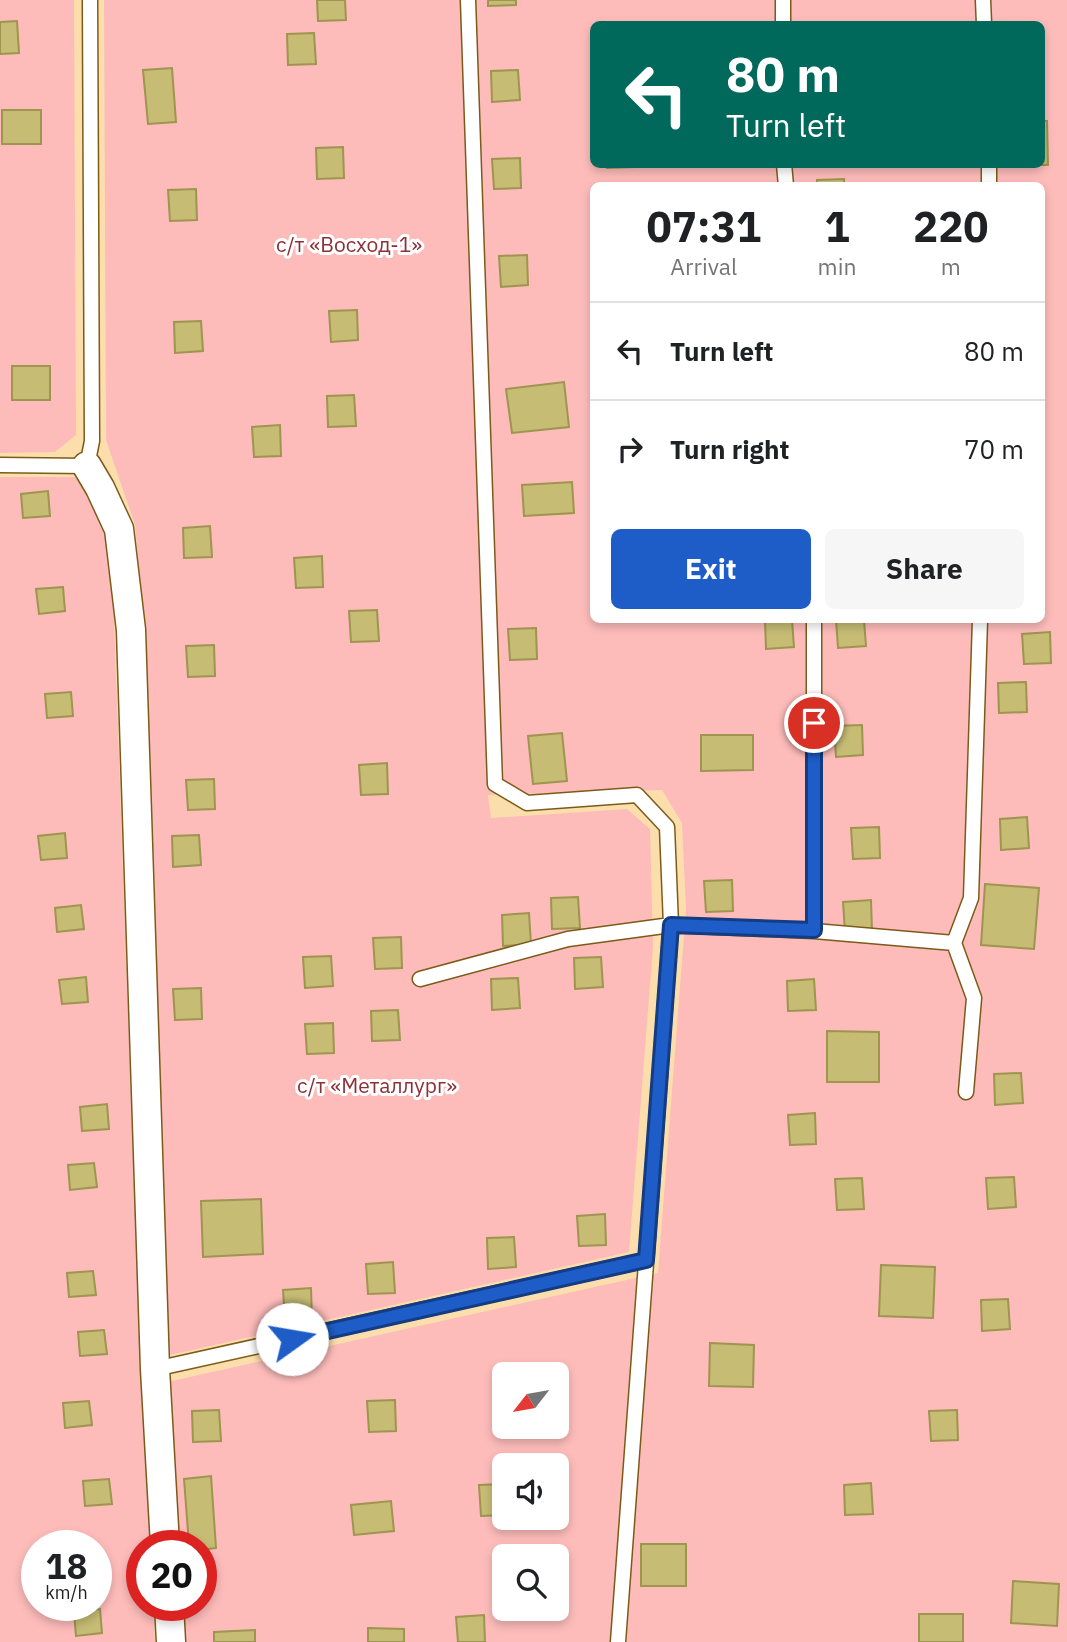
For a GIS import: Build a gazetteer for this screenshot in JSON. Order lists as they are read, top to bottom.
{
  "parks": ["с/т «Восход-1»", "с/т «Металлург»"],
  "north": "bottom left",
  "page": {
    "turn": ["80 m", "Turn left"],
    "eta": [
      "07:31",
      "Arrival",
      "1",
      "min",
      "220",
      "m"
    ],
    "list": [
      {
        "name": "Turn left",
        "value": "80 m"
      },
      {
        "name": "Turn right",
        "value": "70 m"
      }
    ],
    "buttons": ["Exit", "Share"],
    "speed": "18 km/h",
    "limit": "20"
  }
}
